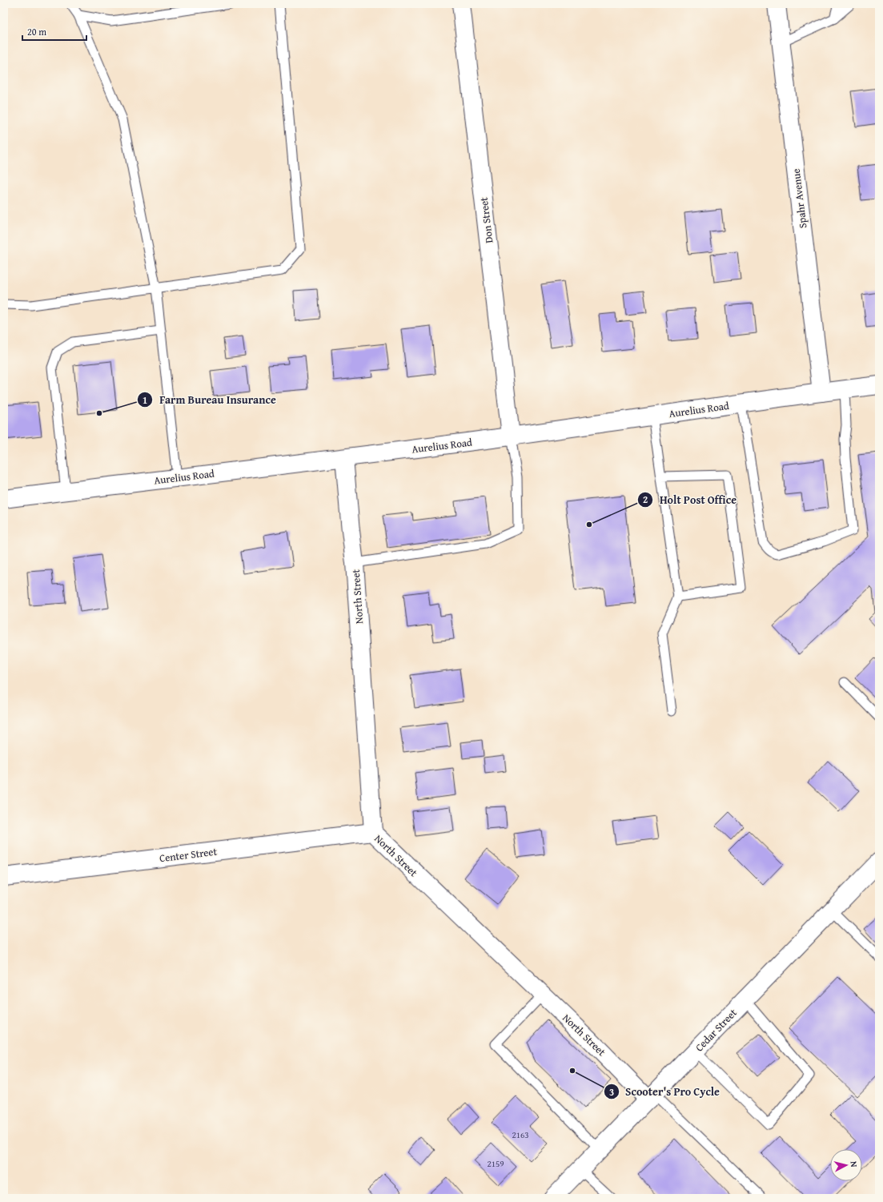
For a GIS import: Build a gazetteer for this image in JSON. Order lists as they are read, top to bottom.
{
  "streets": {
    "street": [
      "Spahr Avenue",
      "Don Street",
      "Aurelius Road",
      "North Street",
      "Center Street",
      "Cedar Street"
    ]
  },
  "crossings": [
    ["Spahr Avenue", "Aurelius Road"],
    ["Don Street", "Aurelius Road"],
    ["Aurelius Road", "North Street"],
    ["North Street", "Center Street"],
    ["North Street", "Cedar Street"]
  ],
  "places": ["Farm Bureau Insurance", "Holt Post Office", "Scooter's Pro Cycle"],
  "house_numbers": ["2163", "2159"],
  "scale_bar": "20 m",
  "north": "right"
}
